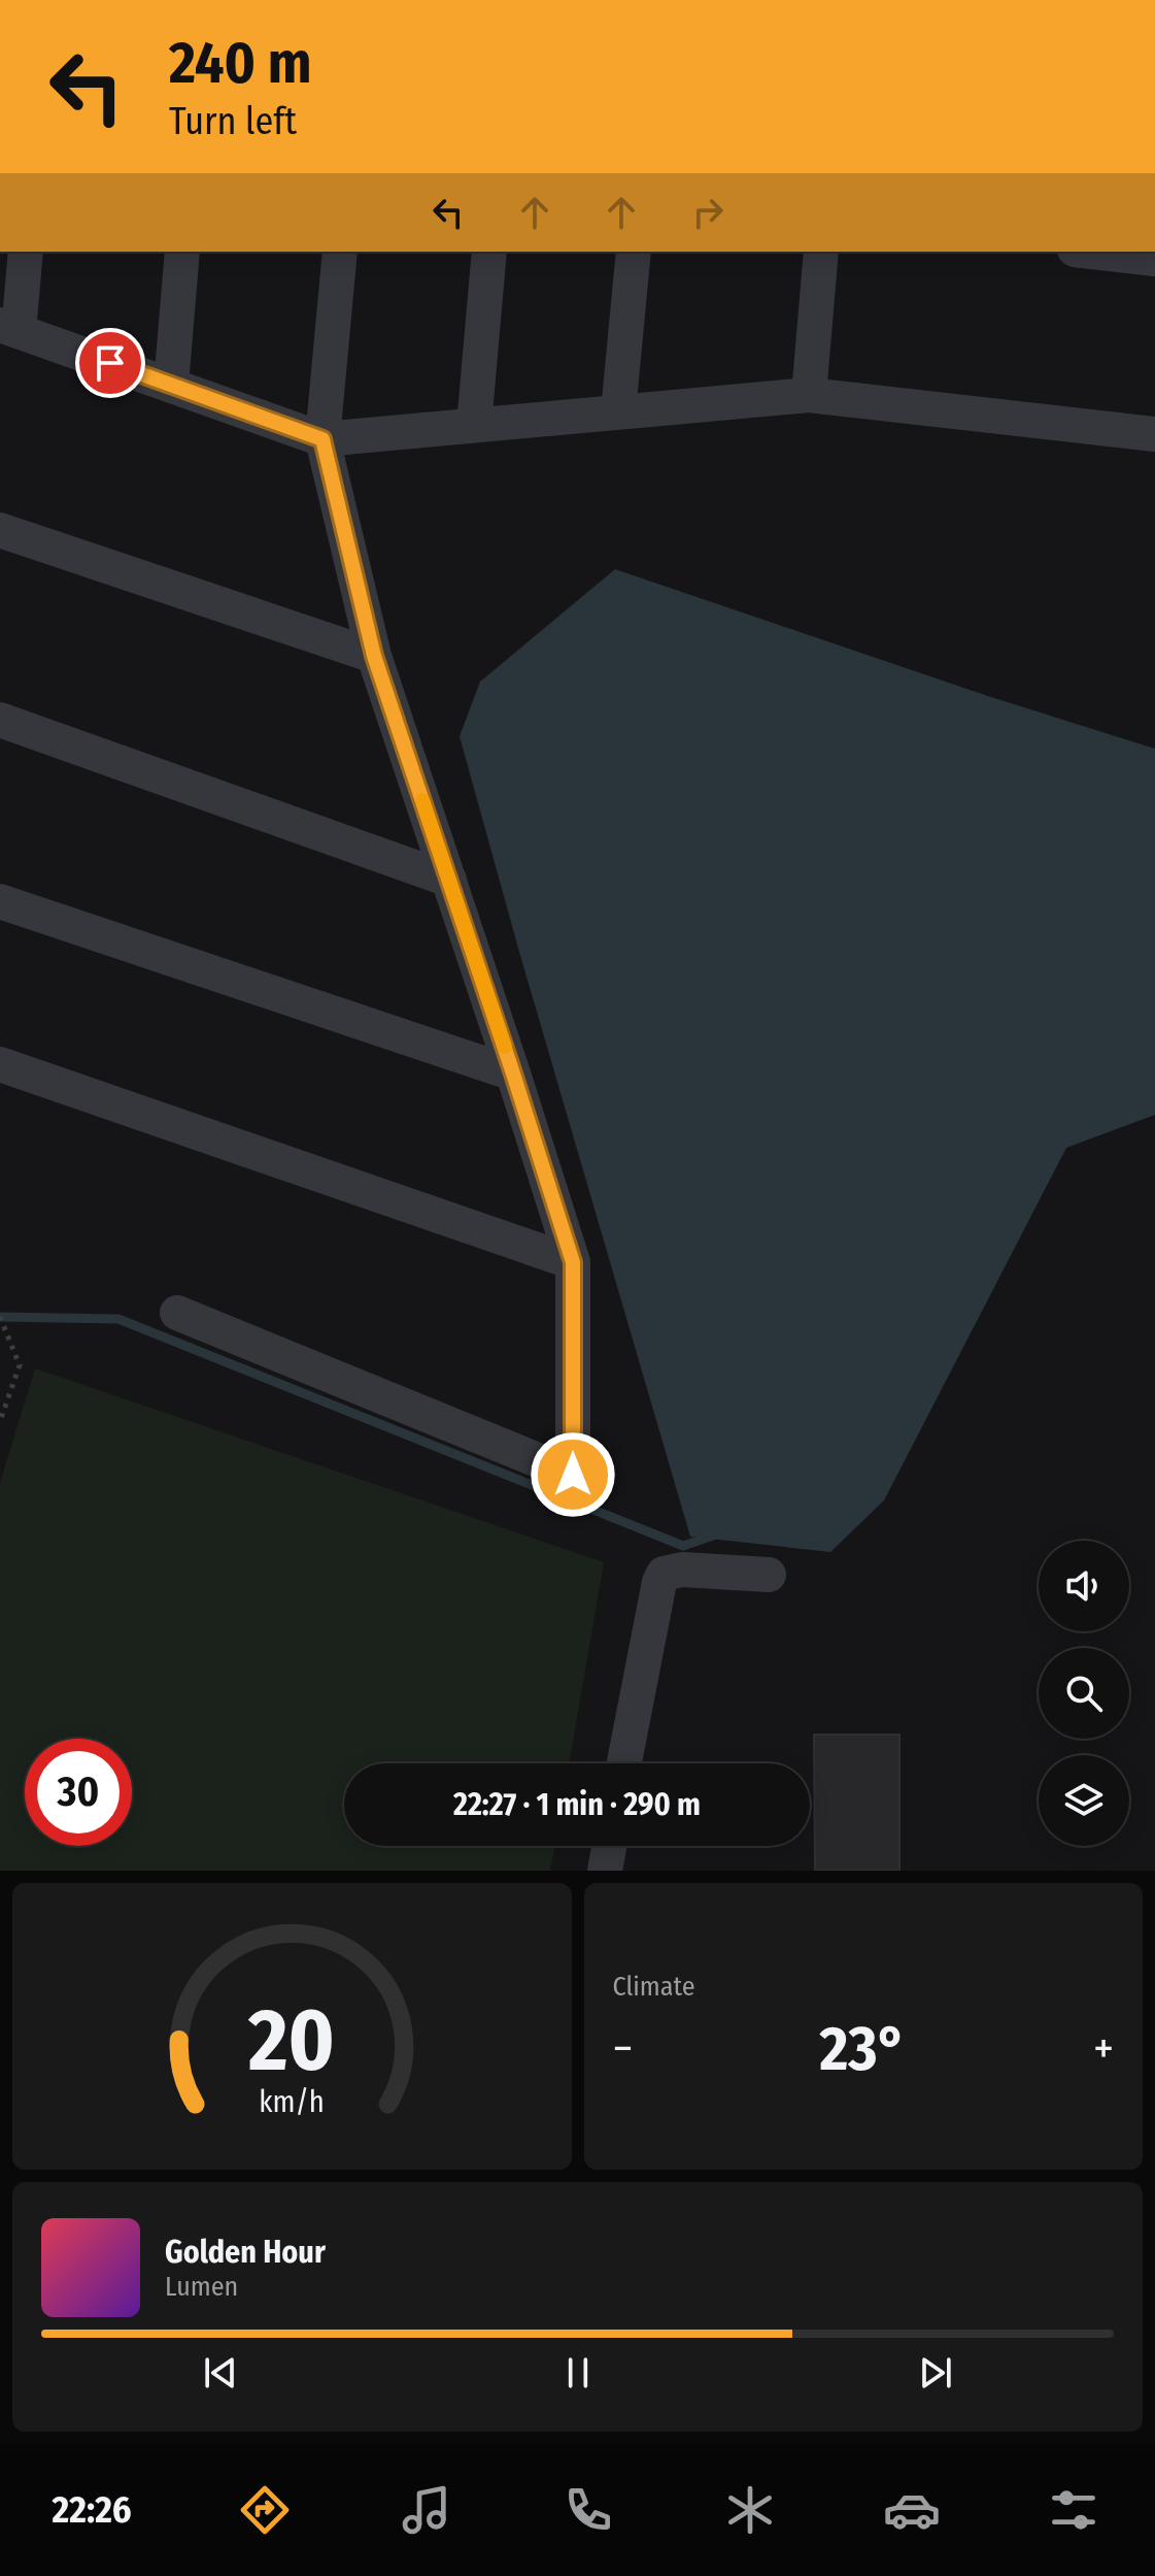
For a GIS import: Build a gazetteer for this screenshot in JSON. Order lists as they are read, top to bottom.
{
  "page": {
    "turn": ["240 m", "Turn left"],
    "limit": "30",
    "trip": "22:27 · 1 min · 290 m",
    "tile": "Climate",
    "heat": ["−", "23°", "+"],
    "song": ["Golden Hour", "Lumen"],
    "tabs": "22:26",
    "gauge": ["20", "km/h"]
  }
}
